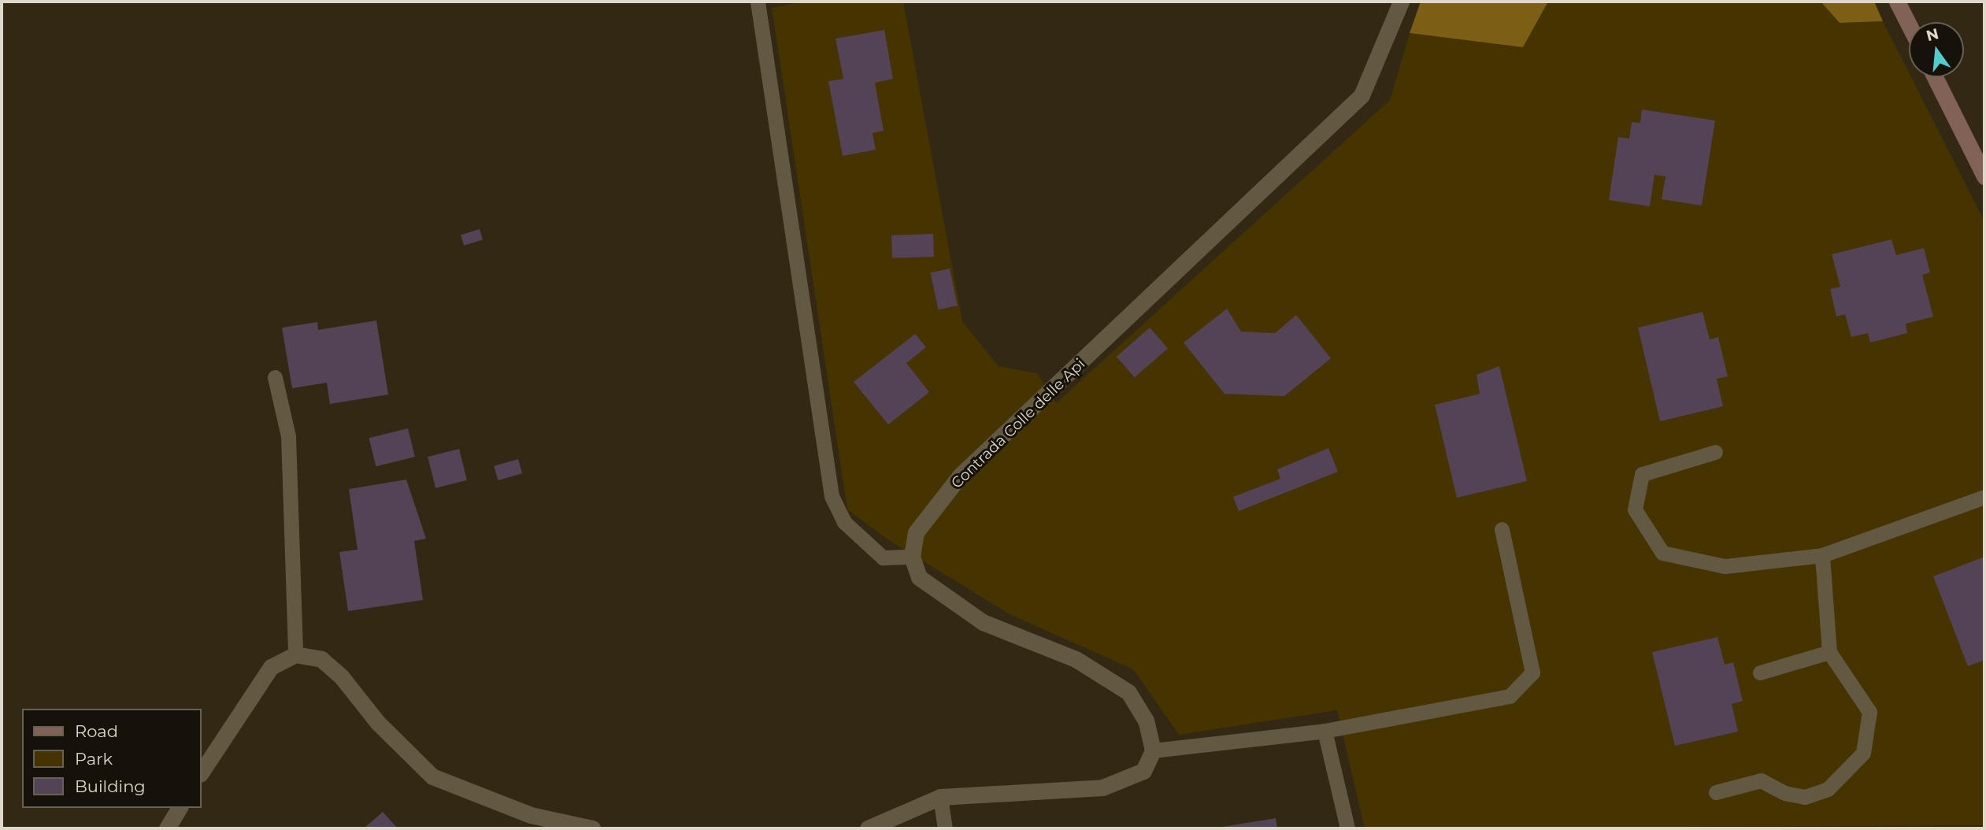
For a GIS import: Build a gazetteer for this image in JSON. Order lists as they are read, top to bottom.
{
  "streets": {
    "street": ["Contrada Colle delle Api"]
  },
  "legend": ["Road", "Park", "Building"],
  "north": "top"
}
